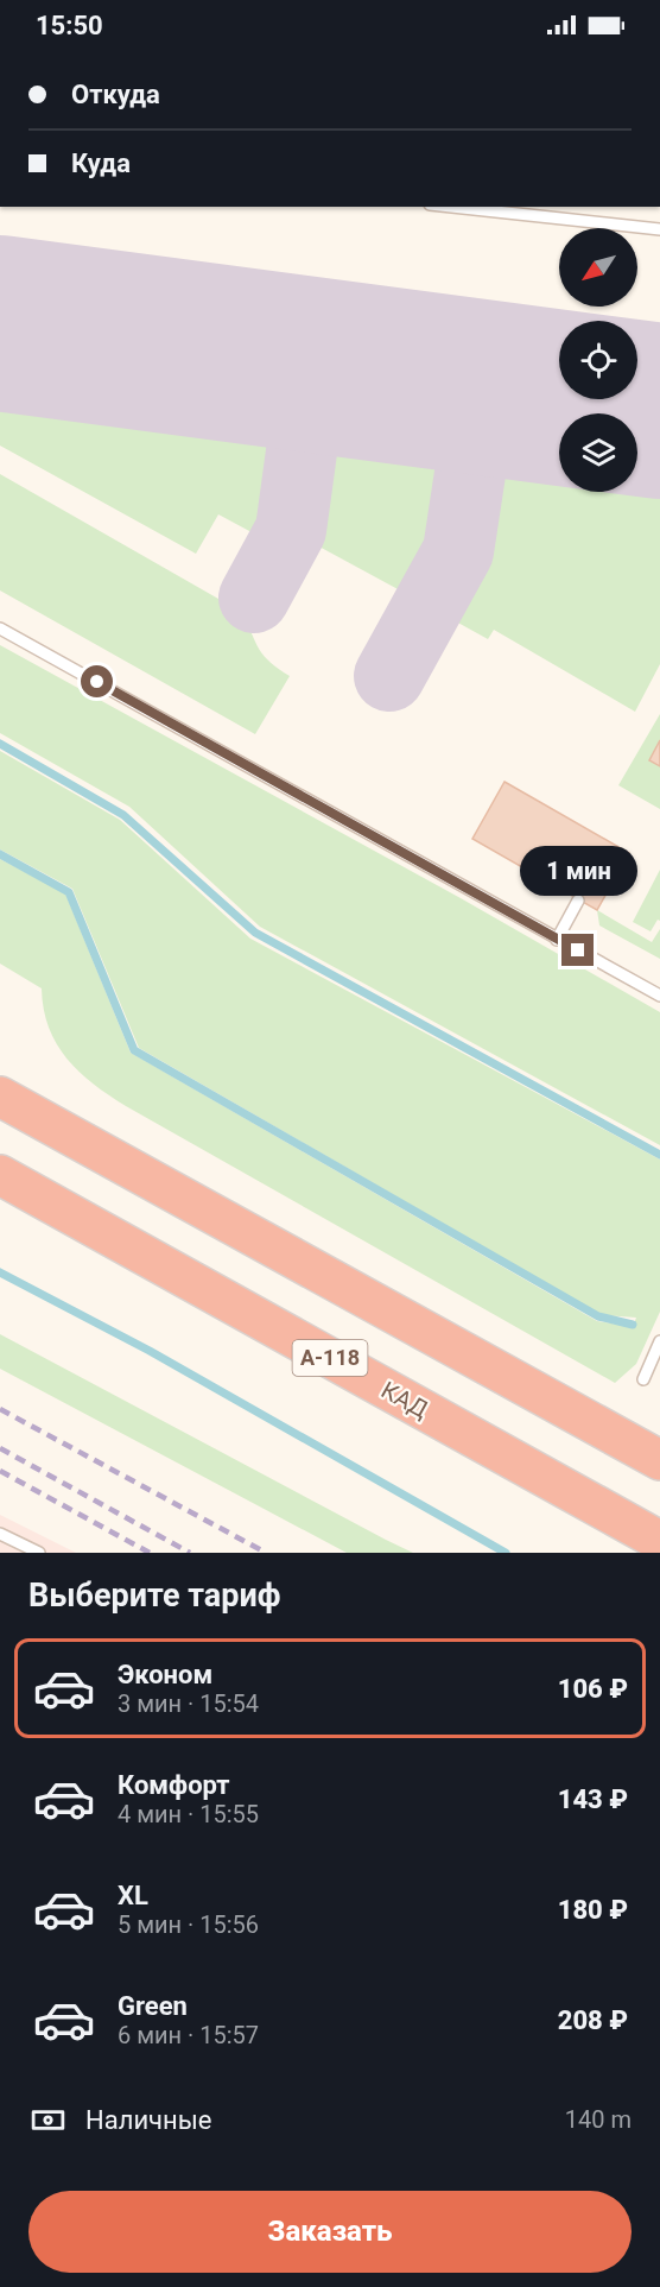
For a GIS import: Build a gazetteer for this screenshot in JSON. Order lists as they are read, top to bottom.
{
  "streets": {
    "highway": ["А-118", "КАД"]
  },
  "north": "bottom left",
  "page": {
    "status": "15:50",
    "banner": ["Откуда", "Куда"],
    "bubble": "1 мин",
    "heading": "Выберите тариф",
    "list": [
      {
        "name": "Эконом",
        "note": "3 мин · 15:54",
        "value": "106 ₽"
      },
      {
        "name": "Комфорт",
        "note": "4 мин · 15:55",
        "value": "143 ₽"
      },
      {
        "name": "XL",
        "note": "5 мин · 15:56",
        "value": "180 ₽"
      },
      {
        "name": "Green",
        "note": "6 мин · 15:57",
        "value": "208 ₽"
      }
    ],
    "pay": ["Наличные", "140 m"],
    "buttons": "Заказать"
  }
}
